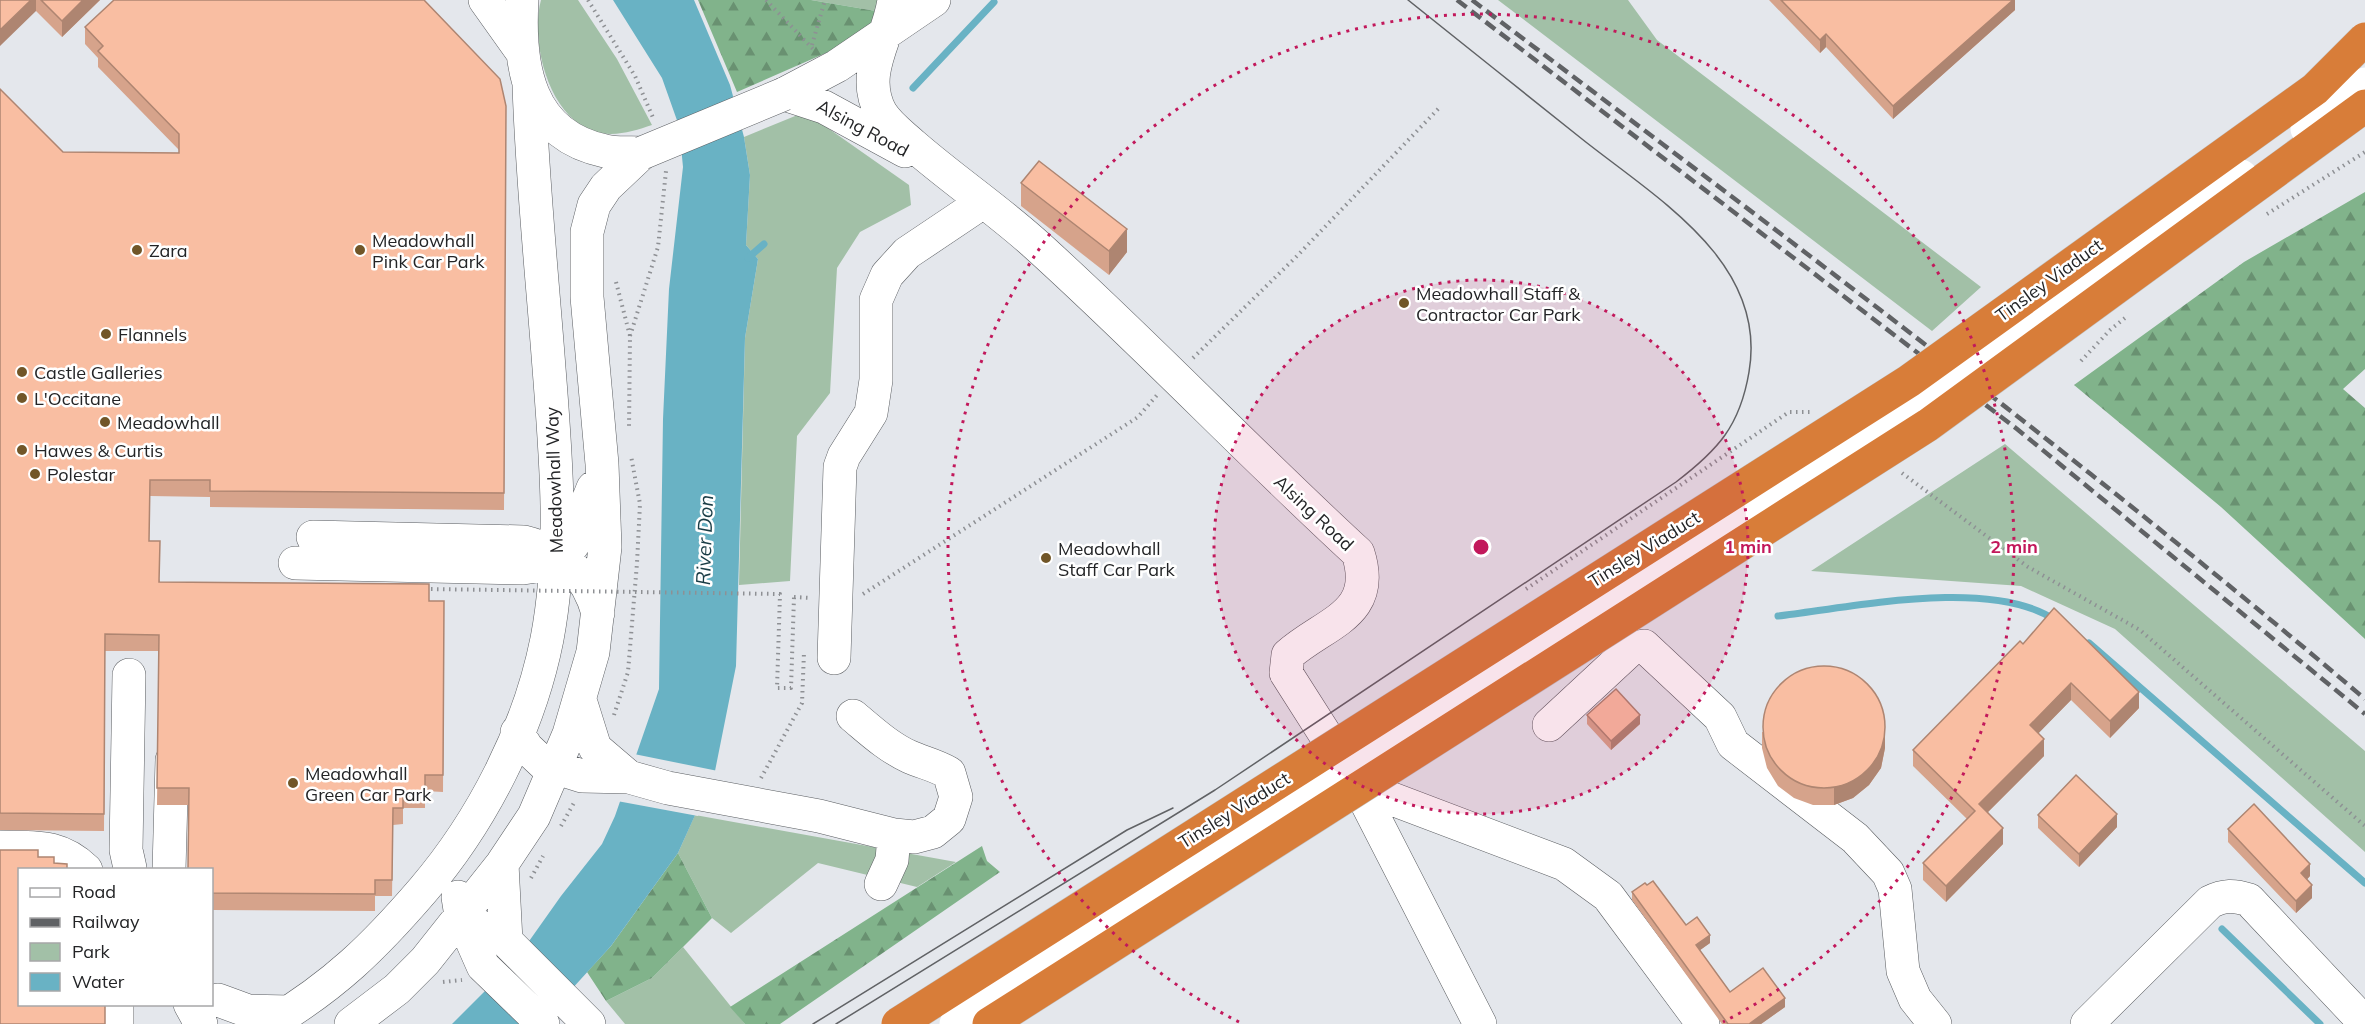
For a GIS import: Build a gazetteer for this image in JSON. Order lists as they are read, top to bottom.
{
  "streets": {
    "highway": ["Tinsley Viaduct"],
    "street": ["Alsing Road", "Meadowhall Way"]
  },
  "crossings": [
    ["Alsing Road", "Meadowhall Way"]
  ],
  "water": ["River Don"],
  "places": [
    "Zara",
    "Meadowhall Pink Car Park",
    "Meadowhall Staff & Contractor Car Park",
    "Flannels",
    "Castle Galleries",
    "L'Occitane",
    "Meadowhall",
    "Hawes & Curtis",
    "Polestar",
    "Meadowhall Staff Car Park",
    "Meadowhall Green Car Park"
  ],
  "legend": [
    "Road",
    "Railway",
    "Park",
    "Water"
  ],
  "rings": ["1 min", "2 min"]
}
